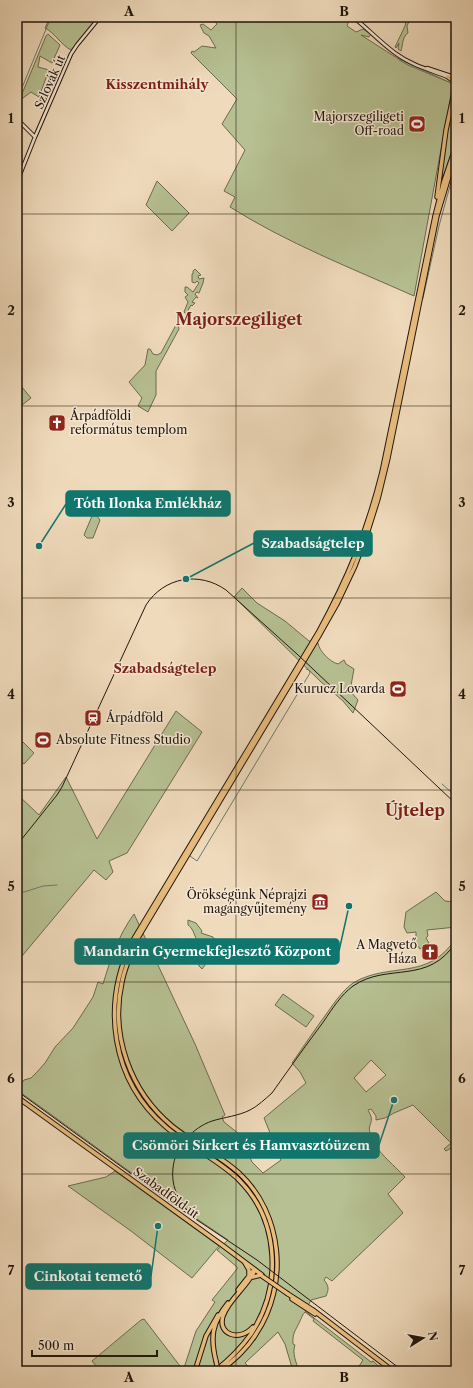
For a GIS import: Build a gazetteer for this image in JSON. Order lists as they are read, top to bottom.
{
  "streets": {
    "main road": ["Szlovák út", "Szabadföld út"]
  },
  "districts": [
    "Kisszentmihály",
    "Majorszegiliget",
    "Szabadságtelep",
    "Újtelep"
  ],
  "places": {
    "sports": ["Majorszegiligeti Off-road", "Kurucz Lovarda", "Absolute Fitness Studio"],
    "church": ["Árpádföldi református templom", "A Magvető Háza"],
    "other": [
      "Tóth Ilonka Emlékház",
      "Szabadságtelep",
      "Mandarin Gyermekfejlesztő Központ",
      "Csömöri Sírkert és Hamvasztóüzem",
      "Cinkotai temető"
    ],
    "station": ["Árpádföld"],
    "museum": ["Örökségünk Néprajzi magángyűjtemény"]
  },
  "scale_bar": "500 m",
  "north": "right",
  "grid": {
    "columns": ["A", "B"],
    "rows": [
      "1",
      "2",
      "3",
      "4",
      "5",
      "6",
      "7"
    ]
  }
}
